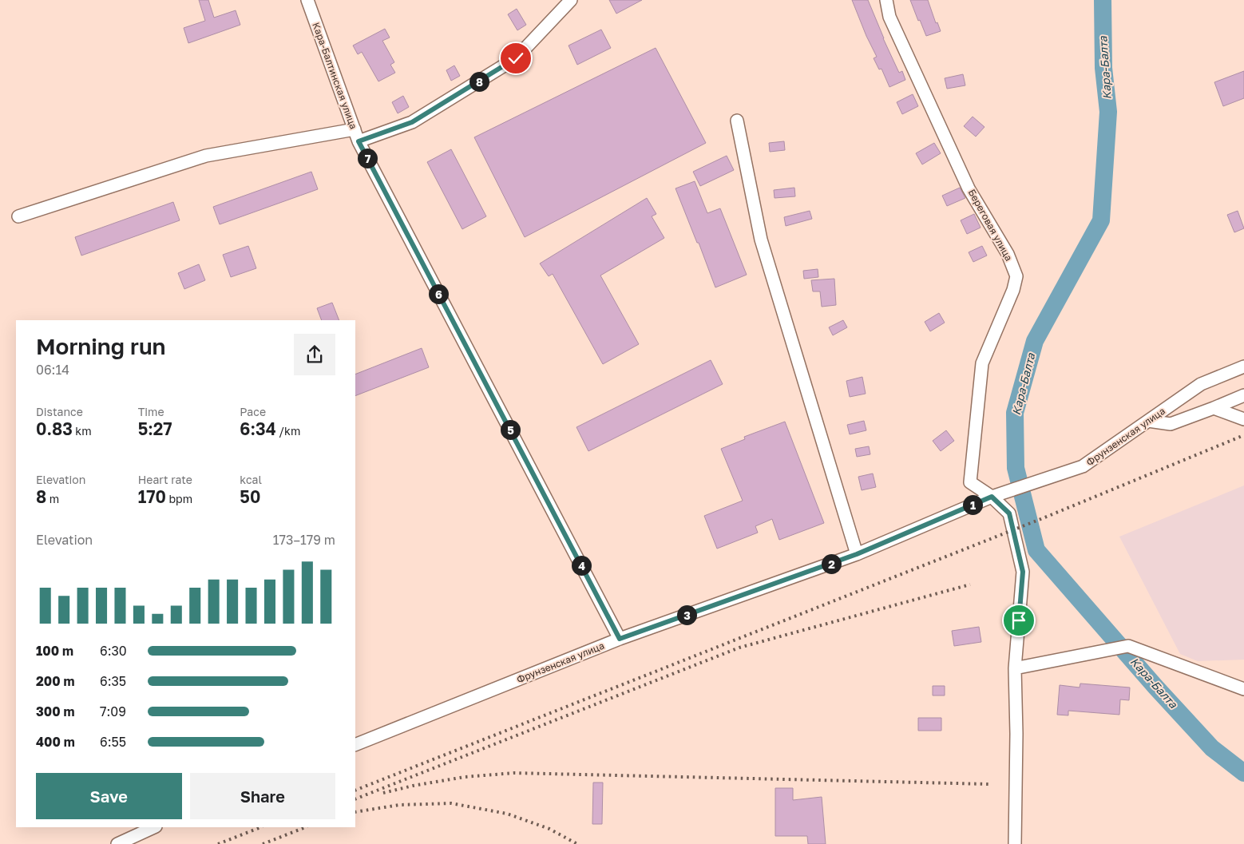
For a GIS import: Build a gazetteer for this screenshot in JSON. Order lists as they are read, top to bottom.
{
  "streets": {
    "street": ["Кара-Балтинская улица", "Береговая улица", "Фрунзенская улица"]
  },
  "crossings": [
    ["Кара-Балтинская улица", "Фрунзенская улица"],
    ["Береговая улица", "Фрунзенская улица"]
  ],
  "water": ["Кара-Балта"],
  "page": {
    "pins": [
      "8",
      "7",
      "6",
      "5",
      "1",
      "2",
      "4",
      "3"
    ],
    "heading": ["Morning run", "06:14"],
    "stats": [
      ["Distance", "0.83 km"],
      ["Time", "5:27"],
      ["Pace", "6:34 /km"],
      ["Elevation", "8 m"],
      ["Heart rate", "170 bpm"],
      ["kcal", "50"]
    ],
    "chart": ["Elevation", "173–179 m"],
    "list": [
      {
        "name": "100 m",
        "note": "6:30"
      },
      {
        "name": "200 m",
        "note": "6:35"
      },
      {
        "name": "300 m",
        "note": "7:09"
      },
      {
        "name": "400 m",
        "note": "6:55"
      }
    ],
    "buttons": ["Save", "Share"]
  }
}
